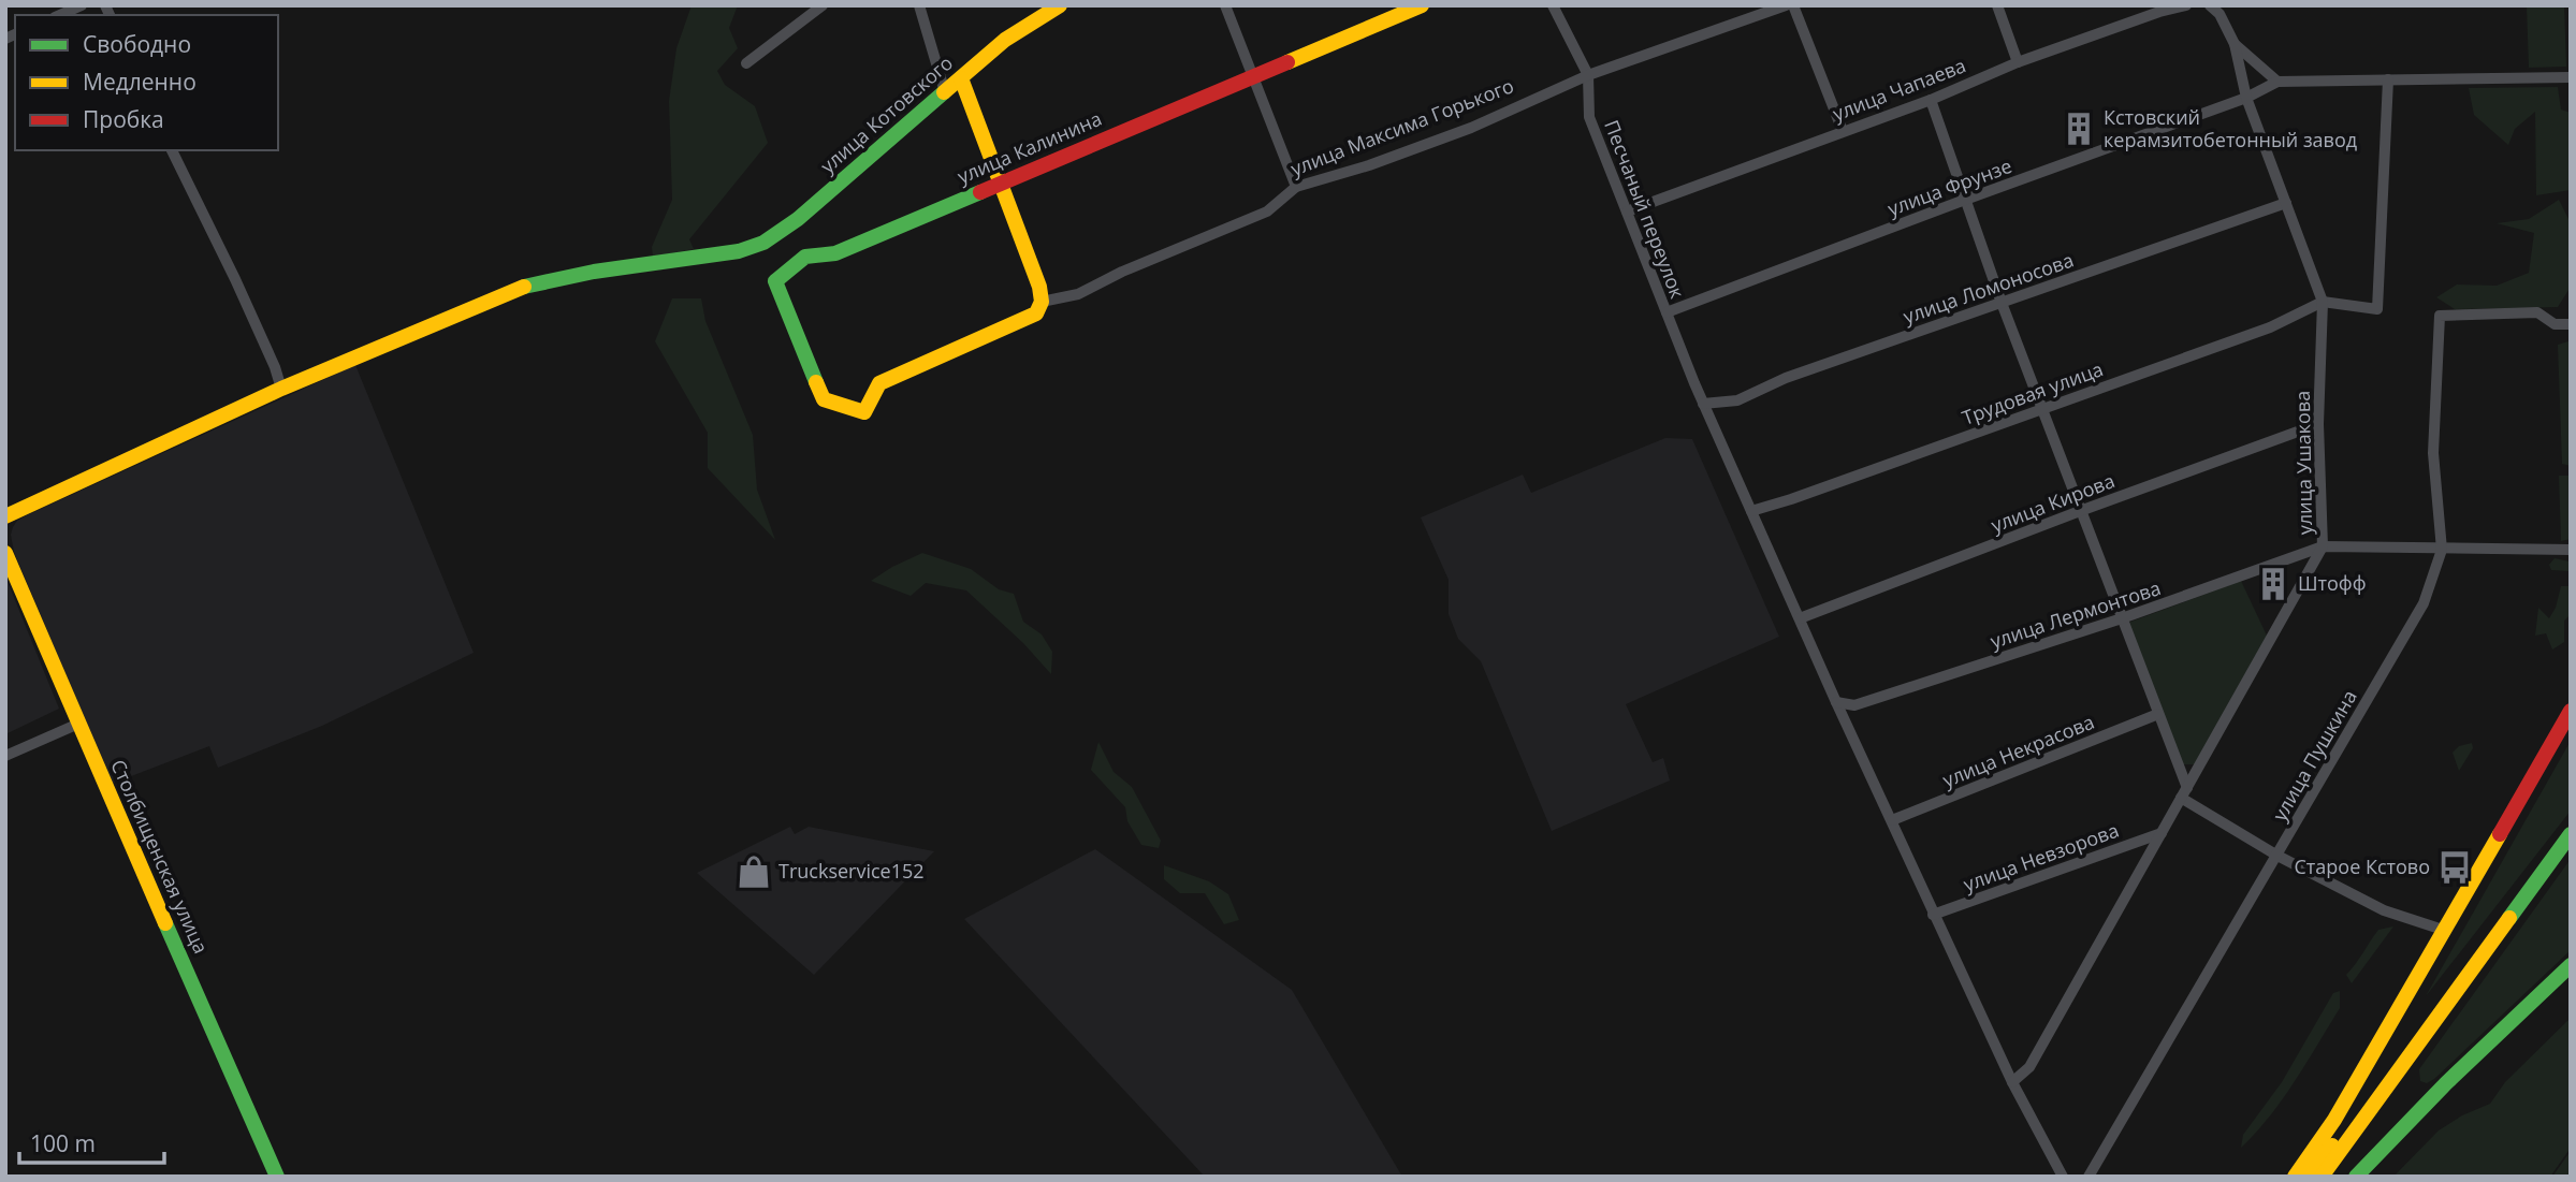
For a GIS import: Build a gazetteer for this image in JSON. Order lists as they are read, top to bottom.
{
  "streets": {
    "street": [
      "улица Чапаева",
      "улица Котовского",
      "улица Максима Горького",
      "улица Калинина",
      "улица Фрунзе",
      "Песчаный переулок",
      "улица Ломоносова",
      "Трудовая улица",
      "улица Ушакова",
      "улица Кирова",
      "улица Лермонтова",
      "улица Некрасова",
      "улица Пушкина",
      "Столбищенская улица",
      "улица Невзорова"
    ]
  },
  "crossings": [
    ["улица Чапаева", "Песчаный переулок"],
    ["улица Максима Горького", "улица Калинина"],
    ["улица Максима Горького", "Песчаный переулок"],
    ["улица Фрунзе", "Песчаный переулок"],
    ["улица Фрунзе", "улица Ушакова"],
    ["Песчаный переулок", "улица Ломоносова"],
    ["Песчаный переулок", "Трудовая улица"],
    ["Песчаный переулок", "улица Ушакова"],
    ["Песчаный переулок", "улица Кирова"],
    ["Песчаный переулок", "улица Лермонтова"],
    ["Песчаный переулок", "улица Некрасова"],
    ["Песчаный переулок", "улица Невзорова"],
    ["улица Ломоносова", "улица Ушакова"],
    ["Трудовая улица", "улица Ушакова"],
    ["улица Ушакова", "улица Кирова"],
    ["улица Ушакова", "улица Лермонтова"],
    ["улица Ушакова", "улица Невзорова"]
  ],
  "places": {
    "building": ["Кстовский керамзитобетонный завод", "Штофф"],
    "bus stop": ["Старое Кстово"],
    "shop": ["Truckservice152"]
  },
  "legend": ["Свободно", "Медленно", "Пробка"],
  "scale_bar": "100 m"
}
